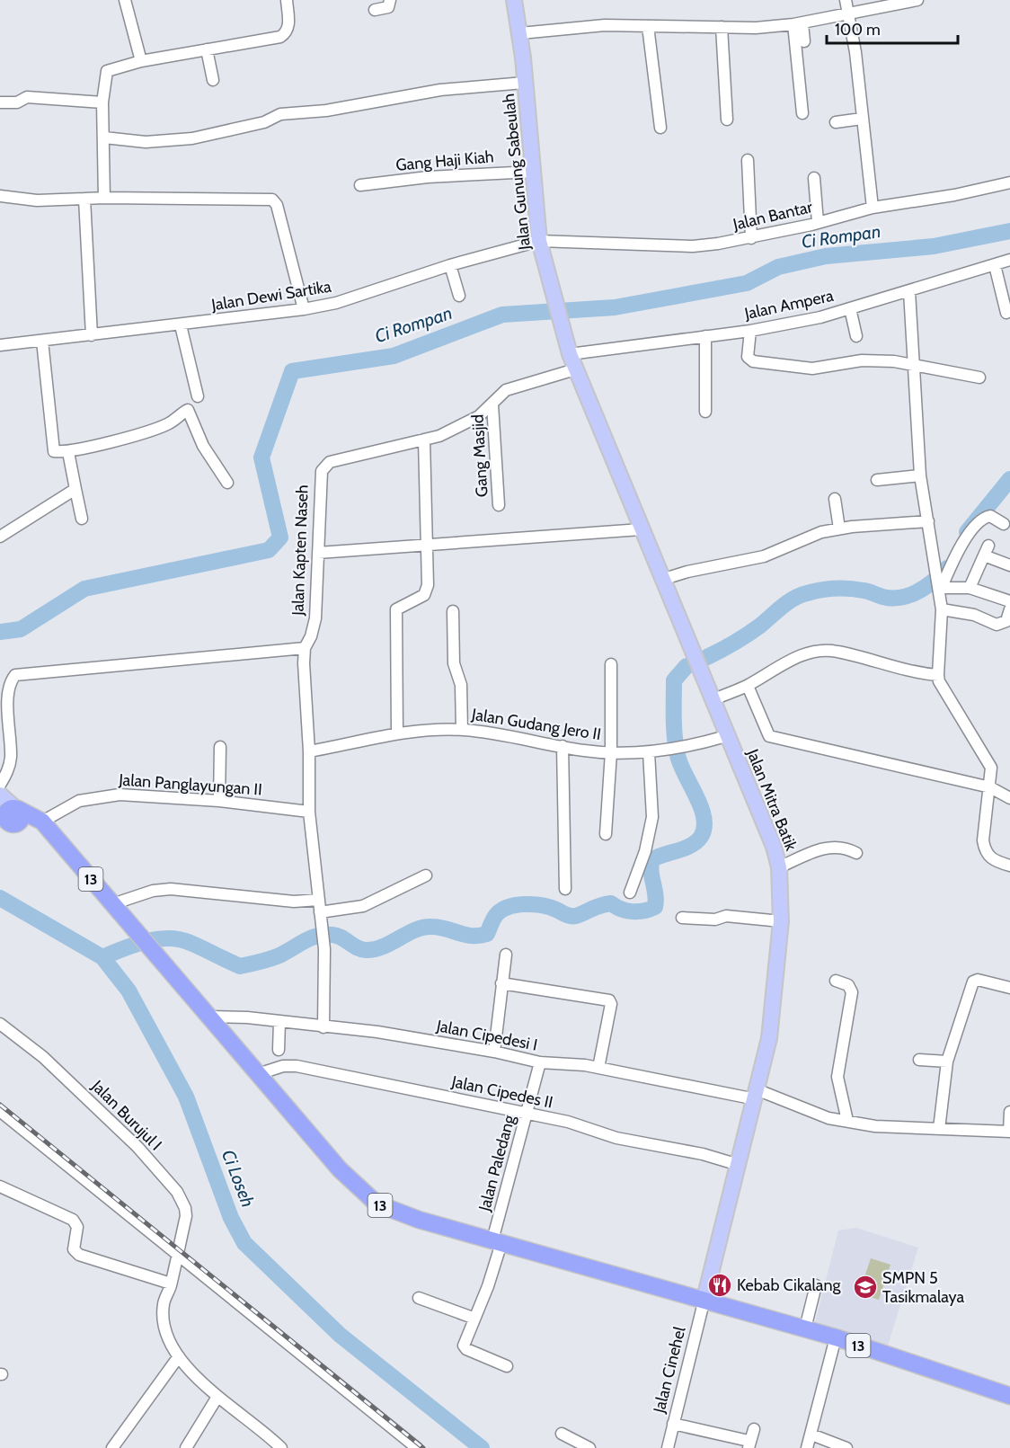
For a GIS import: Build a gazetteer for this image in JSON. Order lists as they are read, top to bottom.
{
  "streets": {
    "highway": ["13"],
    "main road": ["Jalan Gunung Sabeulah", "Jalan Mitra Batik"],
    "street": [
      "Gang Haji Kiah",
      "Jalan Bantar",
      "Jalan Dewi Sartika",
      "Jalan Ampera",
      "Gang Masjid",
      "Jalan Kapten Naseh",
      "Jalan Gudang Jero II",
      "Jalan Panglayungan II",
      "Jalan Cipedesi I",
      "Jalan Cipedes II",
      "Jalan Burujul I",
      "Jalan Paledang",
      "Jalan Cinehel"
    ]
  },
  "crossings": [
    ["Gang Haji Kiah", "Jalan Gunung Sabeulah"],
    ["Jalan Gunung Sabeulah", "Jalan Bantar"],
    ["Jalan Gunung Sabeulah", "Jalan Dewi Sartika"],
    ["Jalan Gunung Sabeulah", "Jalan Ampera"],
    ["Jalan Gunung Sabeulah", "Jalan Kapten Naseh"],
    ["Jalan Gunung Sabeulah", "Jalan Mitra Batik"],
    ["Jalan Bantar", "Jalan Dewi Sartika"],
    ["Gang Masjid", "Jalan Kapten Naseh"],
    ["Jalan Kapten Naseh", "Jalan Gudang Jero II"],
    ["Jalan Kapten Naseh", "Jalan Panglayungan II"],
    ["Jalan Kapten Naseh", "Jalan Mitra Batik"],
    ["Jalan Kapten Naseh", "Jalan Cipedesi I"],
    ["Jalan Gudang Jero II", "Jalan Mitra Batik"],
    ["Jalan Panglayungan II", "13"],
    ["Jalan Mitra Batik", "13"],
    ["Jalan Mitra Batik", "Jalan Cipedesi I"],
    ["Jalan Mitra Batik", "Jalan Cipedes II"],
    ["Jalan Mitra Batik", "Jalan Cinehel"],
    ["13", "Jalan Cipedesi I"],
    ["13", "Jalan Cipedes II"],
    ["13", "Jalan Paledang"],
    ["13", "Jalan Cinehel"],
    ["Jalan Cipedesi I", "Jalan Paledang"],
    ["Jalan Cipedes II", "Jalan Paledang"]
  ],
  "water": ["Ci Rompan", "Ci Loseh"],
  "places": {
    "restaurant": ["Kebab Cikalang"],
    "school or university": ["SMPN 5 Tasikmalaya"]
  },
  "scale_bar": "100 m"
}
